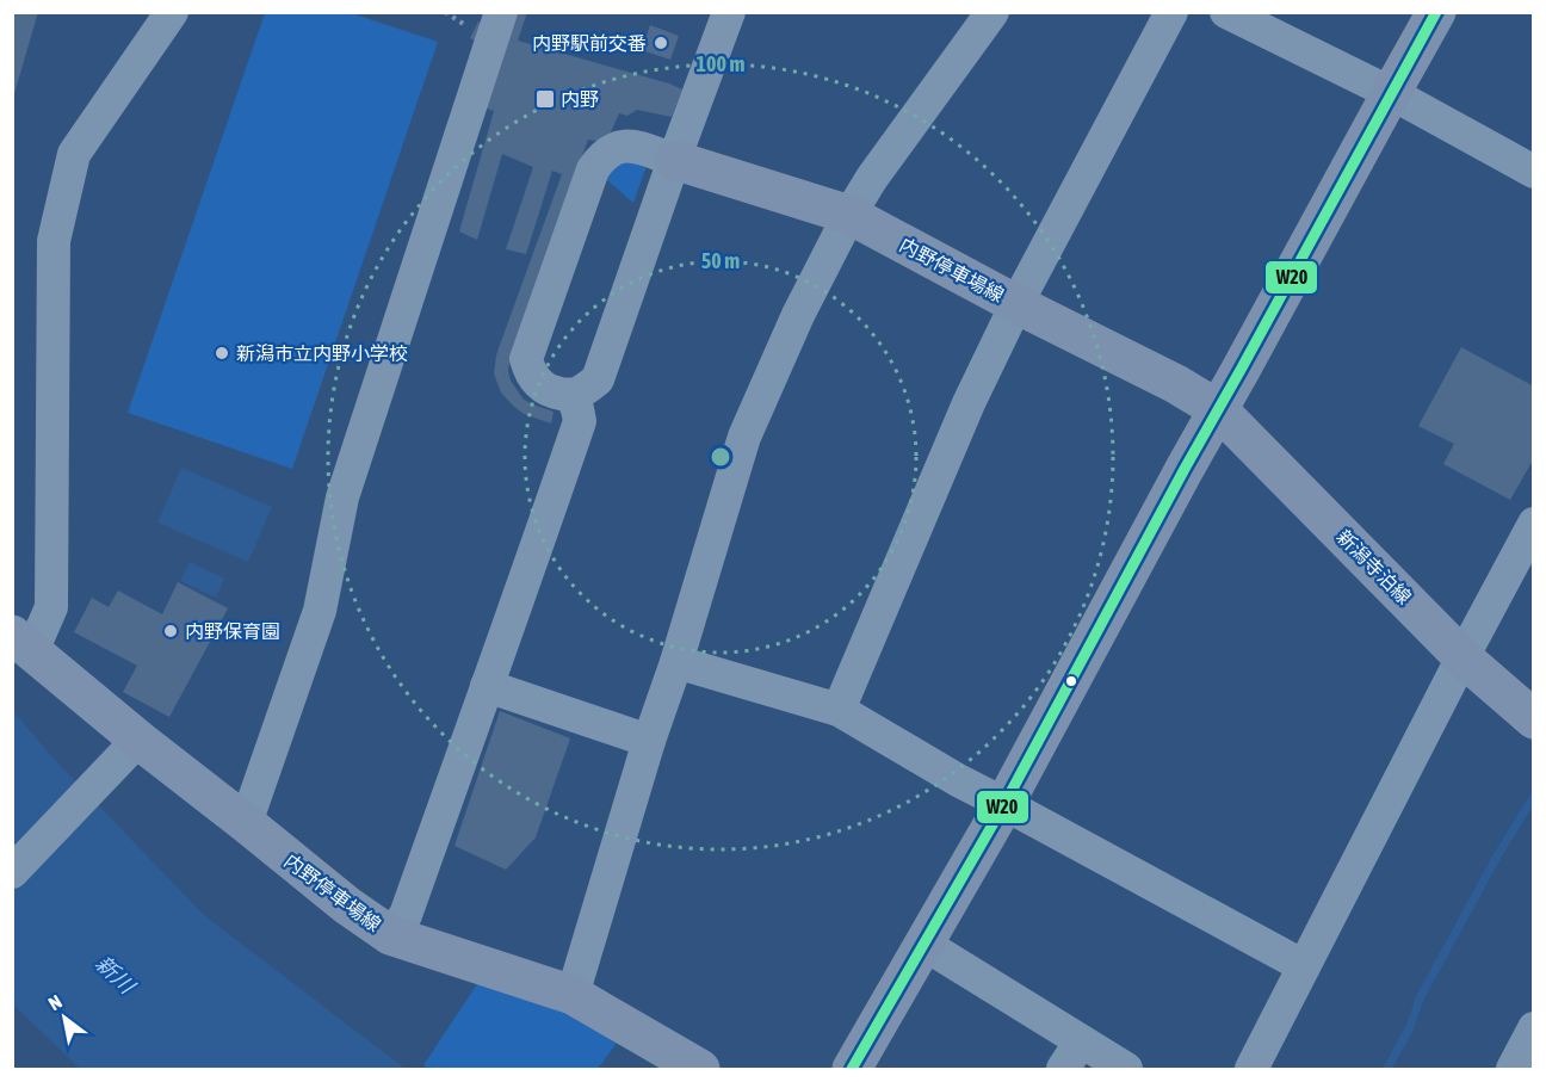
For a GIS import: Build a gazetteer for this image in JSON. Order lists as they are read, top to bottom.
{
  "streets": {
    "main road": ["内野停車場線", "新潟寺泊線"]
  },
  "crossings": [
    ["内野停車場線", "新潟寺泊線"]
  ],
  "water": ["新川"],
  "places": {
    "other": ["内野駅前交番", "新潟市立内野小学校", "内野保育園"],
    "transit": ["内野"]
  },
  "lines": ["transit line W20"],
  "north": "top left",
  "rings": ["100 m", "50 m"]
}
